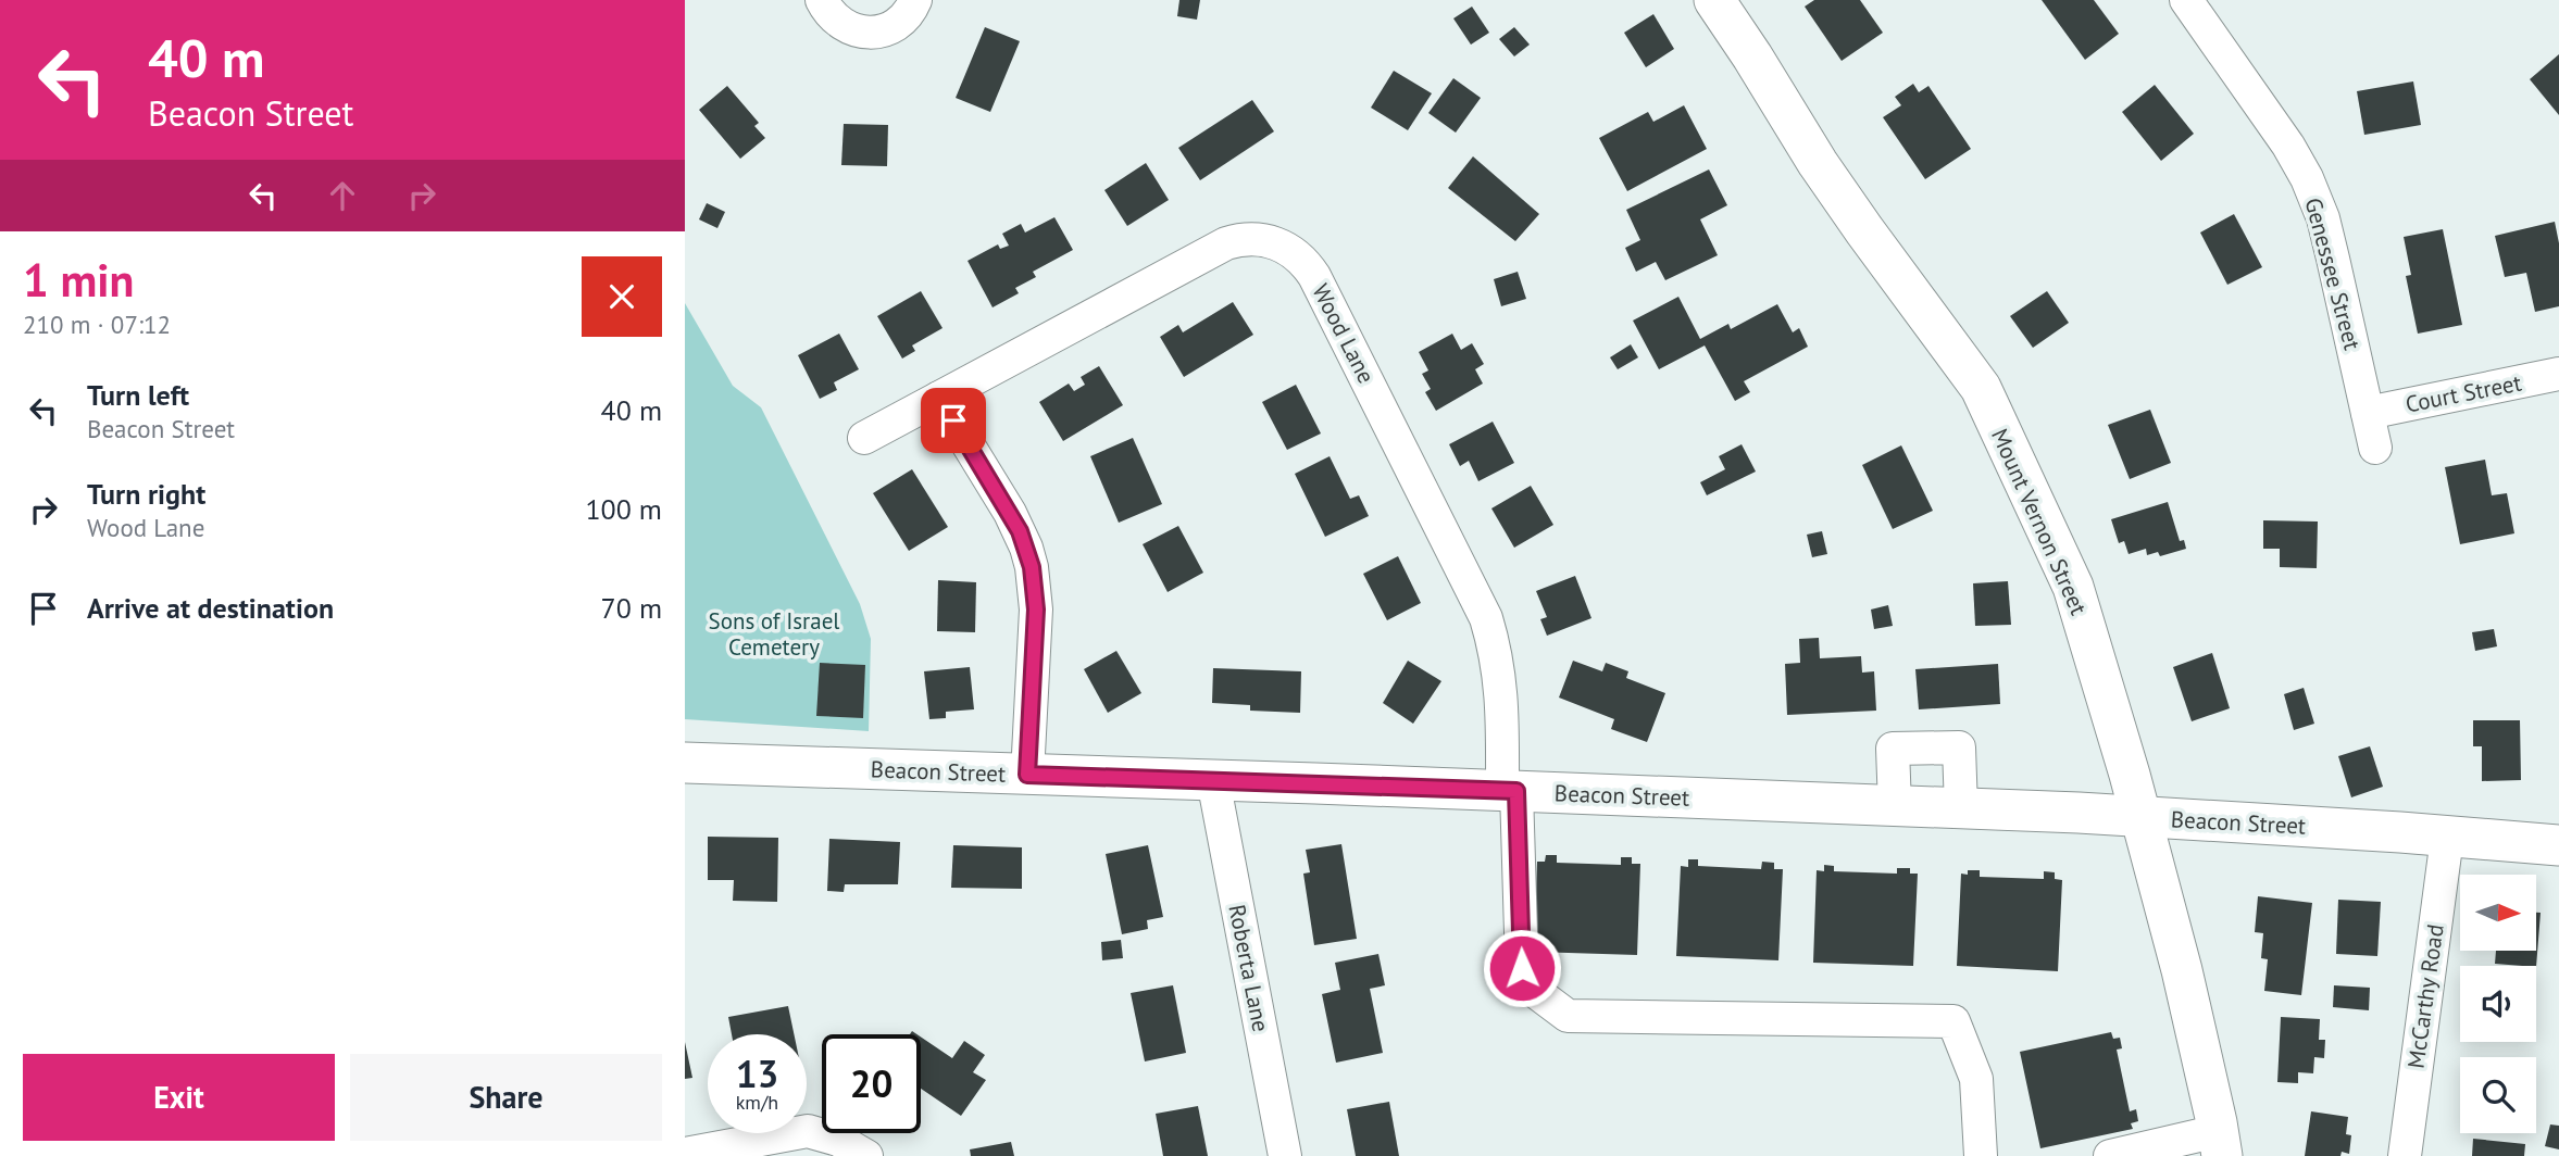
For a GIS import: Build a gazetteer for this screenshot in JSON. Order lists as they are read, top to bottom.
{
  "streets": {
    "main road": ["Mount Vernon Street", "Beacon Street"],
    "street": [
      "Genessee Street",
      "Wood Lane",
      "Court Street",
      "Roberta Lane",
      "McCarthy Road"
    ]
  },
  "crossings": [
    ["Genessee Street", "Court Street"],
    ["Wood Lane", "Beacon Street"],
    ["Mount Vernon Street", "Beacon Street"],
    ["Beacon Street", "Roberta Lane"],
    ["Beacon Street", "McCarthy Road"]
  ],
  "parks": ["Sons of Israel Cemetery"],
  "north": "right",
  "page": {
    "turn": ["40 m", "Beacon Street"],
    "heading": ["1 min", "210 m · 07:12"],
    "list": [
      {
        "name": "Turn left",
        "note": "Beacon Street",
        "value": "40 m"
      },
      {
        "name": "Turn right",
        "note": "Wood Lane",
        "value": "100 m"
      },
      {
        "name": "Arrive at destination",
        "value": "70 m"
      }
    ],
    "speed": "13 km/h",
    "limit": "20",
    "buttons": ["Exit", "Share"]
  }
}
